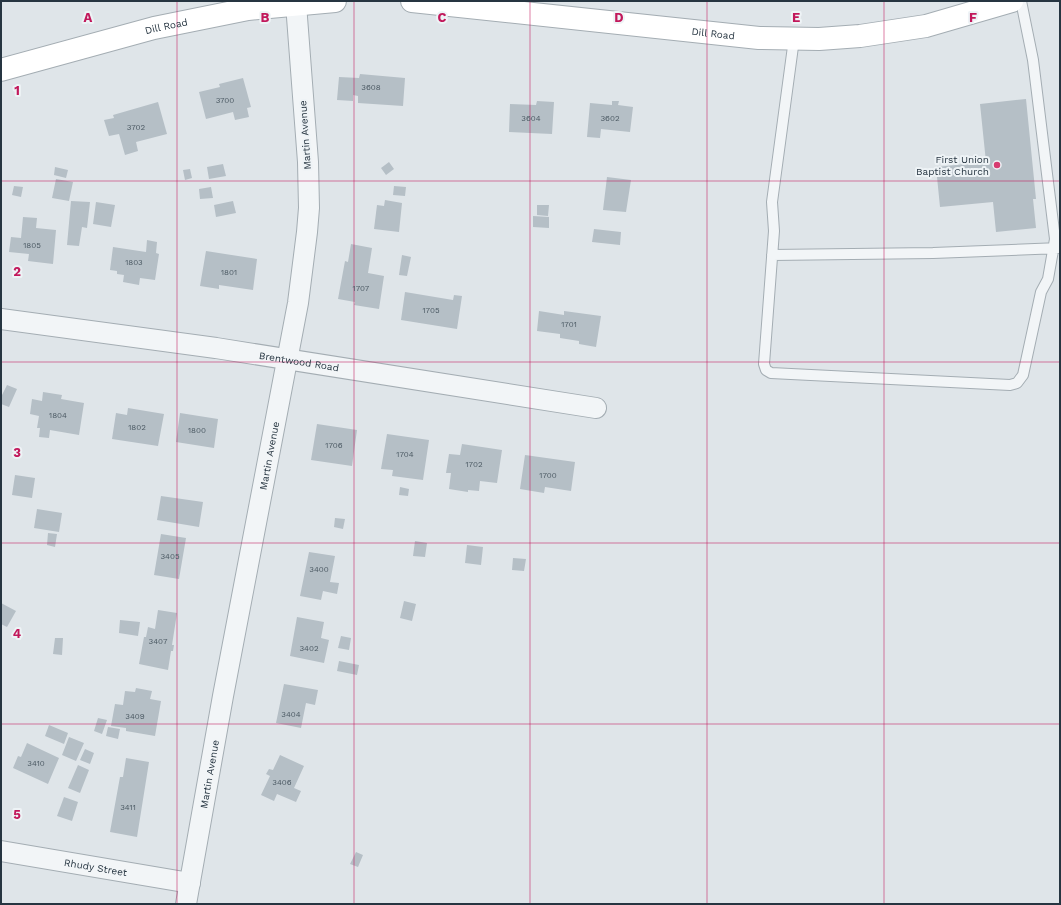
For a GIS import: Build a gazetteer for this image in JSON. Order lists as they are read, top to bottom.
{
  "streets": {
    "street": [
      "Dill Road",
      "Martin Avenue",
      "Brentwood Road",
      "Rhudy Street"
    ]
  },
  "crossings": [
    ["Dill Road", "Martin Avenue"],
    ["Martin Avenue", "Brentwood Road"],
    ["Martin Avenue", "Rhudy Street"]
  ],
  "places": ["First Union Baptist Church"],
  "house_numbers": [
    "3608",
    "3700",
    "3604",
    "3602",
    "3702",
    "1805",
    "1803",
    "1801",
    "1707",
    "1705",
    "1701",
    "1804",
    "1802",
    "1800",
    "1706",
    "1704",
    "1702",
    "1700",
    "3405",
    "3400",
    "3407",
    "3402",
    "3404",
    "3409",
    "3410",
    "3406",
    "3411"
  ],
  "grid": {
    "columns": [
      "A",
      "B",
      "C",
      "D",
      "E",
      "F"
    ],
    "rows": [
      "1",
      "2",
      "3",
      "4",
      "5"
    ]
  }
}
